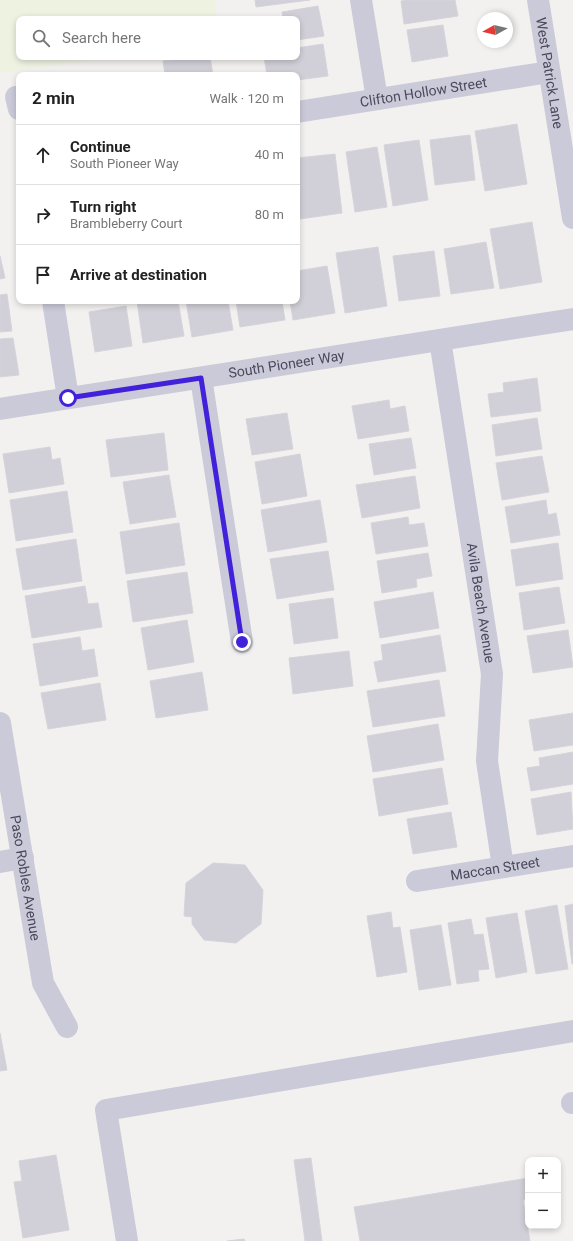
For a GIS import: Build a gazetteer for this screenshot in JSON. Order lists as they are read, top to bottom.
{
  "streets": {
    "street": [
      "West Patrick Lane",
      "Clifton Hollow Street",
      "South Pioneer Way",
      "Avila Beach Avenue",
      "Maccan Street",
      "Paso Robles Avenue"
    ]
  },
  "crossings": [
    ["West Patrick Lane", "Clifton Hollow Street"],
    ["South Pioneer Way", "Avila Beach Avenue"],
    ["Avila Beach Avenue", "Maccan Street"]
  ],
  "north": "left",
  "page": {
    "search": "Search here",
    "heading": ["2 min", "Walk · 120 m"],
    "list": [
      ["Continue", "South Pioneer Way", "40 m"],
      ["Turn right", "Brambleberry Court", "80 m"],
      "Arrive at destination"
    ],
    "map_buttons": ["+", "−"]
  }
}
